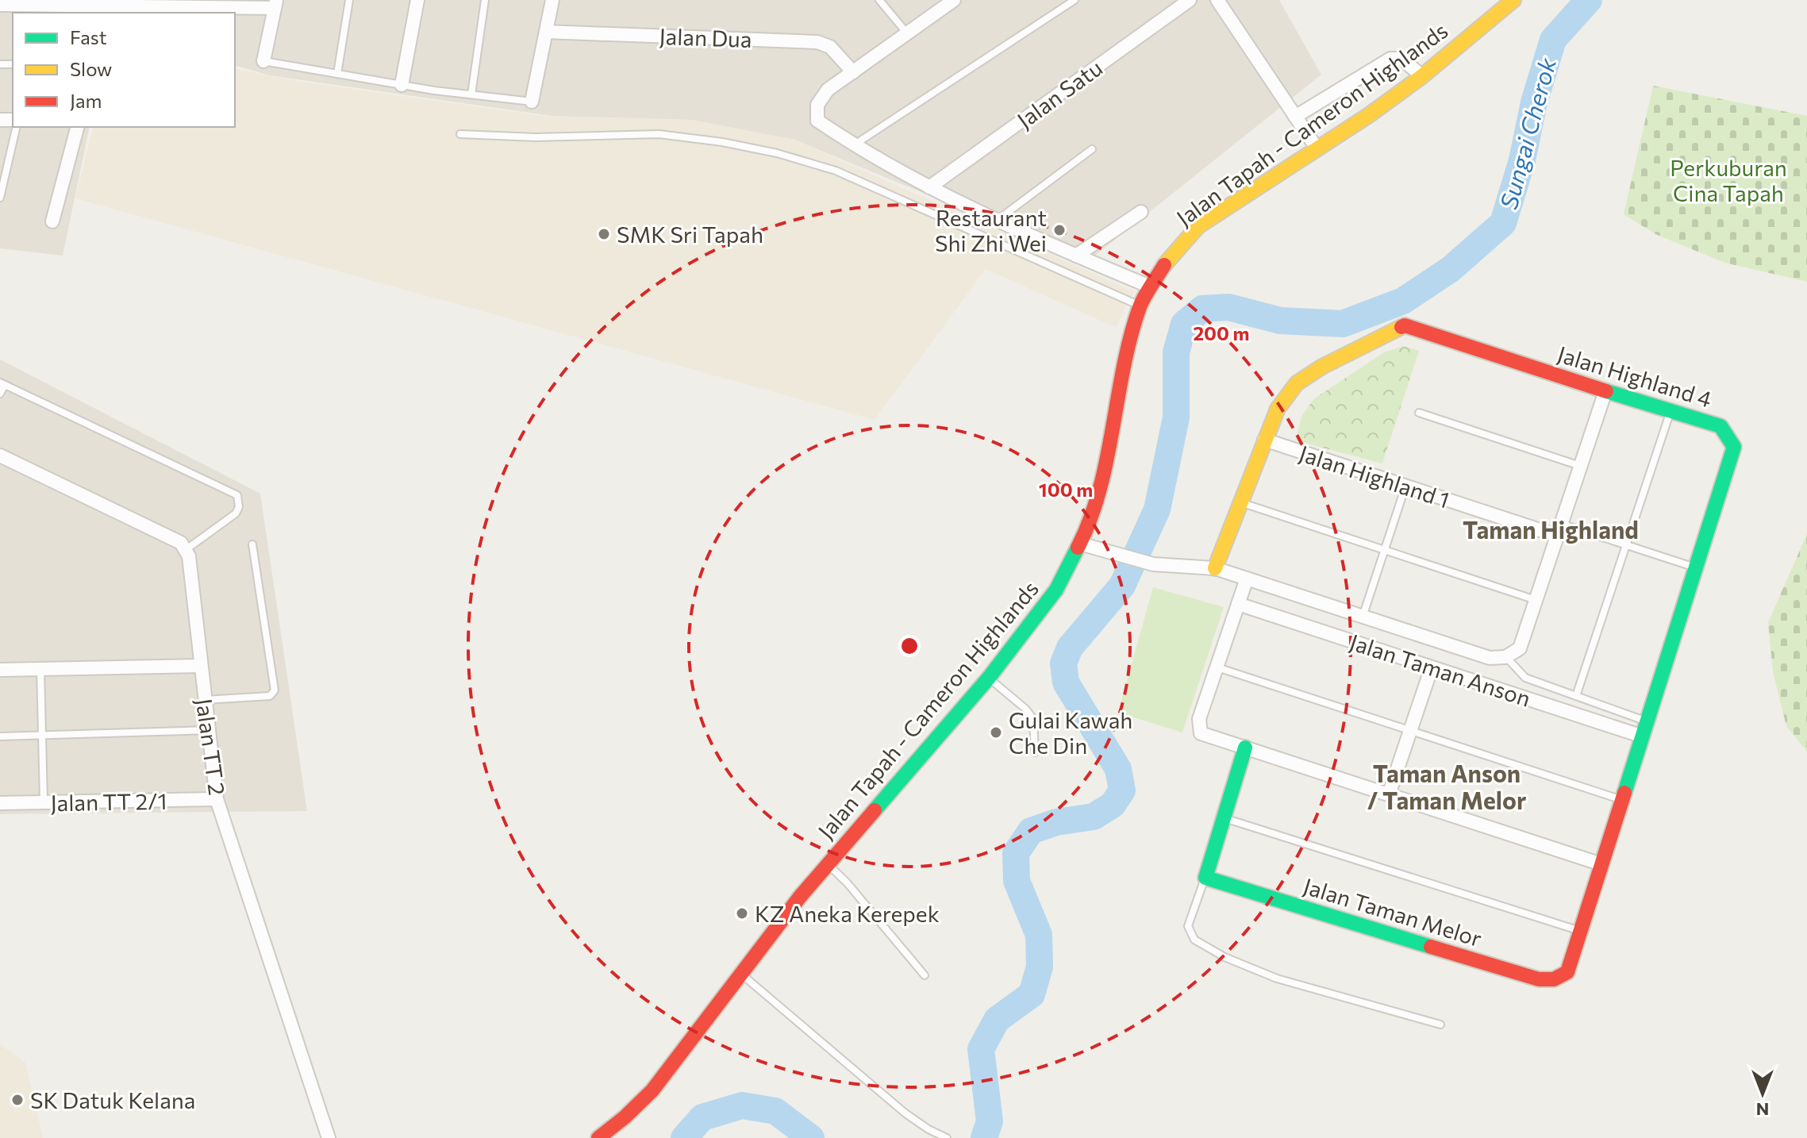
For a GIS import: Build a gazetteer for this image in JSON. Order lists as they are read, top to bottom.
{
  "streets": {
    "street": [
      "Jalan Dua",
      "Jalan Satu",
      "Jalan Tapah - Cameron Highlands",
      "Jalan Highland 4",
      "Jalan Highland 1",
      "Jalan Taman Anson",
      "Jalan TT 2",
      "Jalan TT 2/1",
      "Jalan Taman Melor"
    ]
  },
  "crossings": [
    ["Jalan Highland 4", "Jalan Highland 1"],
    ["Jalan Highland 4", "Jalan Taman Anson"],
    ["Jalan Highland 4", "Jalan Taman Melor"],
    ["Jalan TT 2", "Jalan TT 2/1"]
  ],
  "districts": ["Taman Highland", "Taman Anson / Taman Melor"],
  "water": ["Sungai Cherok"],
  "parks": ["Perkuburan Cina Tapah"],
  "places": [
    "Restaurant Shi Zhi Wei",
    "SMK Sri Tapah",
    "Gulai Kawah Che Din",
    "KZ Aneka Kerepek",
    "SK Datuk Kelana"
  ],
  "legend": ["Fast", "Slow", "Jam"],
  "north": "bottom",
  "rings": ["200 m", "100 m"]
}
